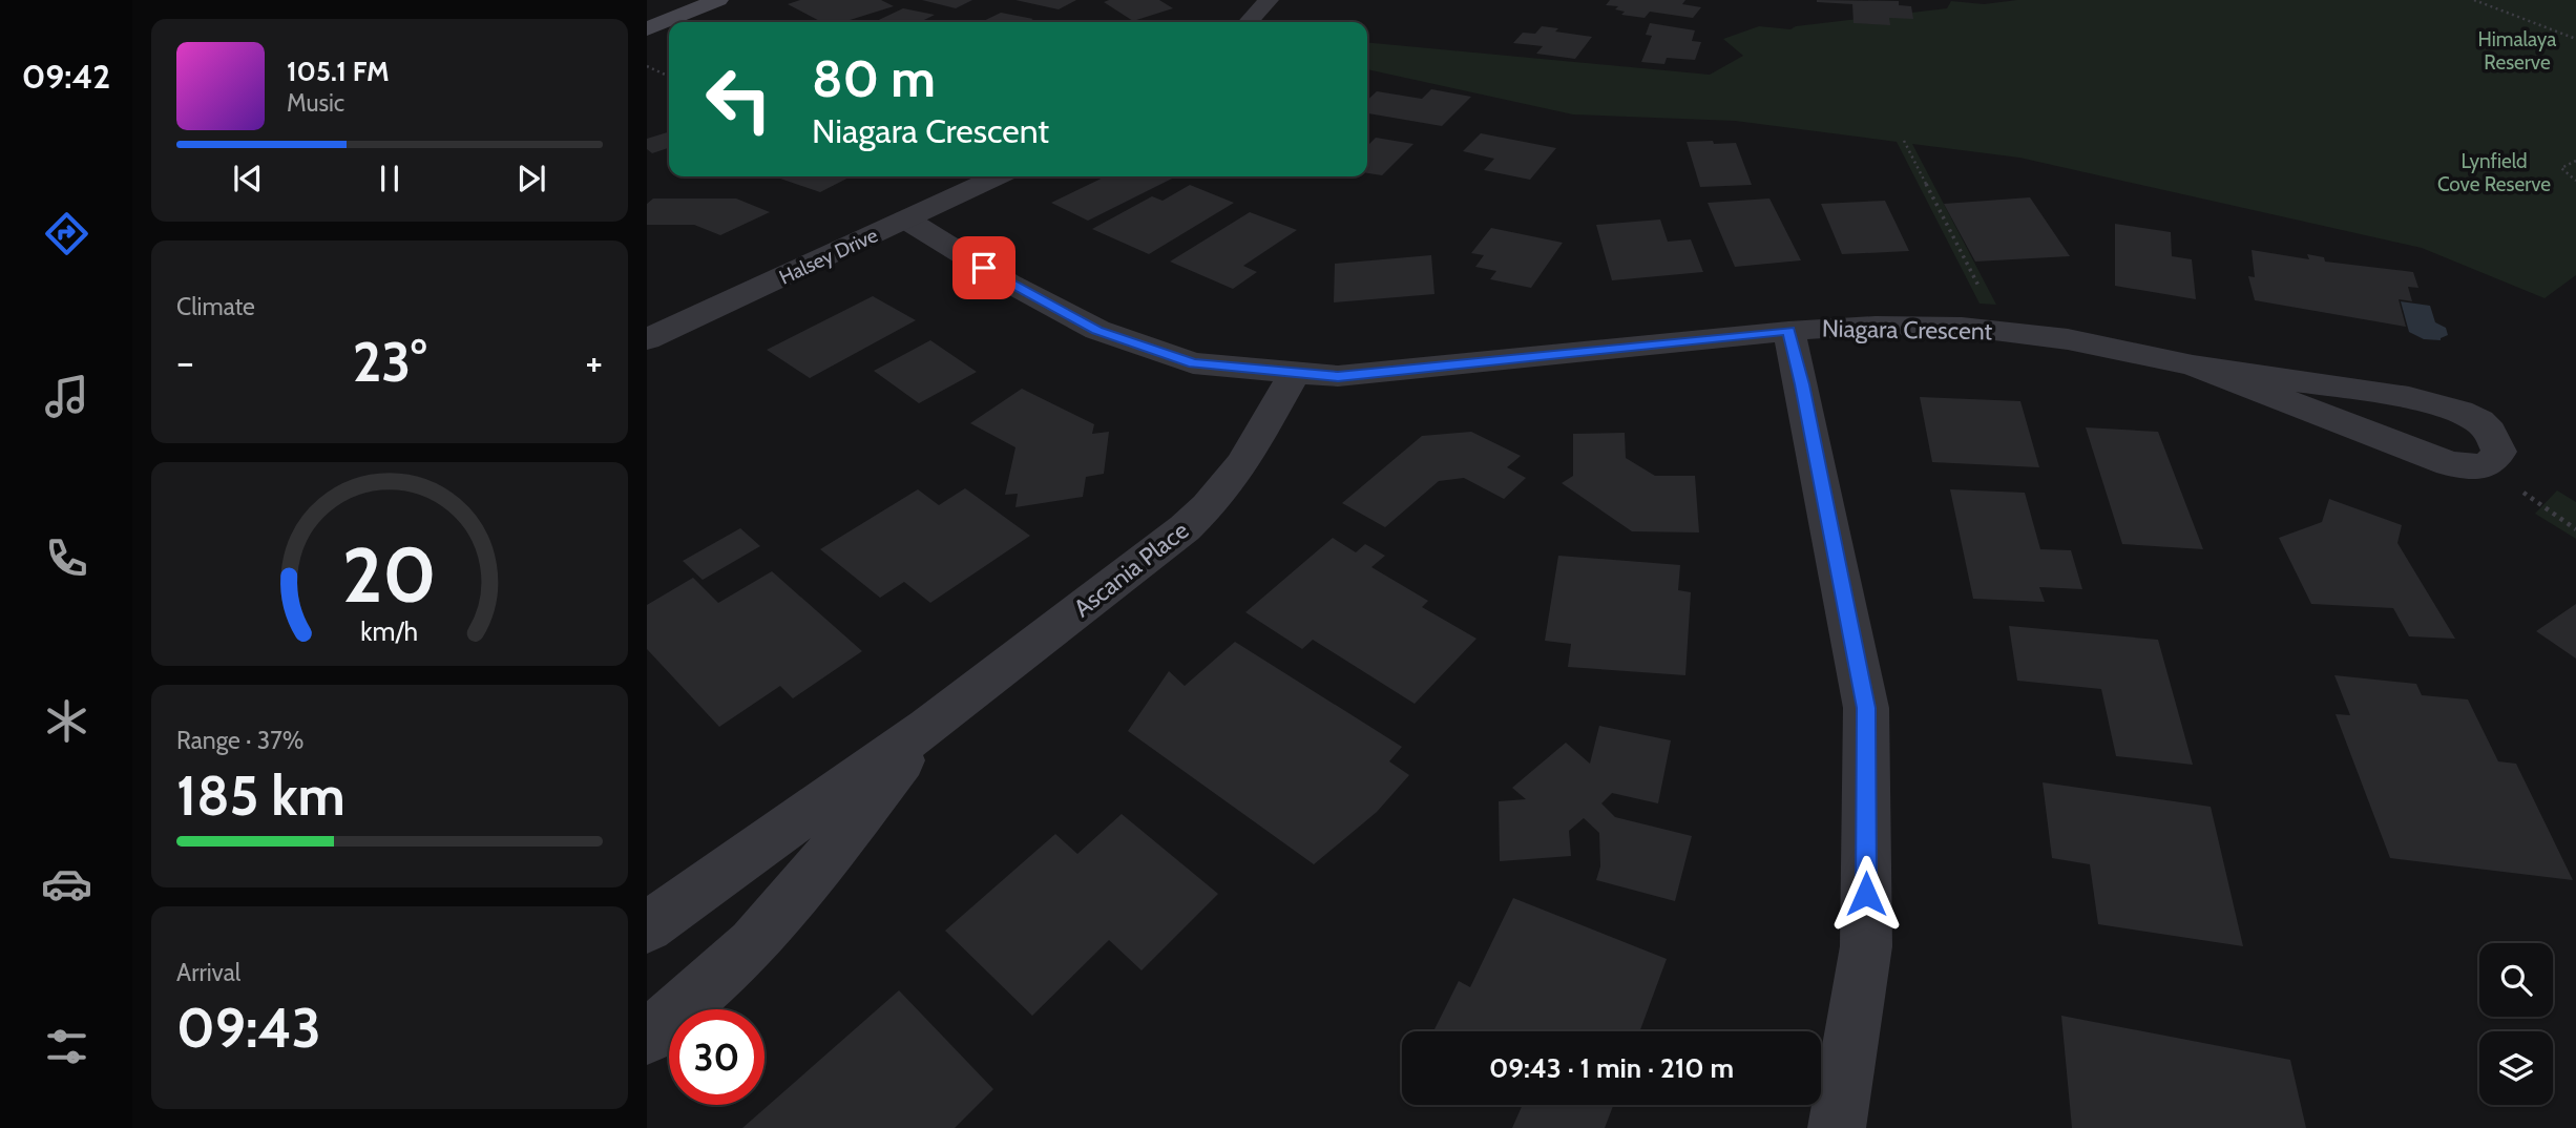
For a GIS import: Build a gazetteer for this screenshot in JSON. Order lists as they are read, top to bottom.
{
  "streets": {
    "street": ["Halsey Drive", "Niagara Crescent", "Ascania Place"]
  },
  "crossings": [
    ["Halsey Drive", "Niagara Crescent"],
    ["Niagara Crescent", "Ascania Place"]
  ],
  "parks": ["Himalaya Reserve", "Lynfield Cove Reserve"],
  "page": {
    "tabs": "09:42",
    "turn": ["80 m", "Niagara Crescent"],
    "song": ["105.1 FM", "Music"],
    "tile": [
      "Climate",
      ["Range · 37%", "185 km"],
      ["Arrival", "09:43"]
    ],
    "heat": ["−", "23°", "+"],
    "limit": "30",
    "trip": "09:43 · 1 min · 210 m",
    "gauge": ["20", "km/h"]
  }
}
